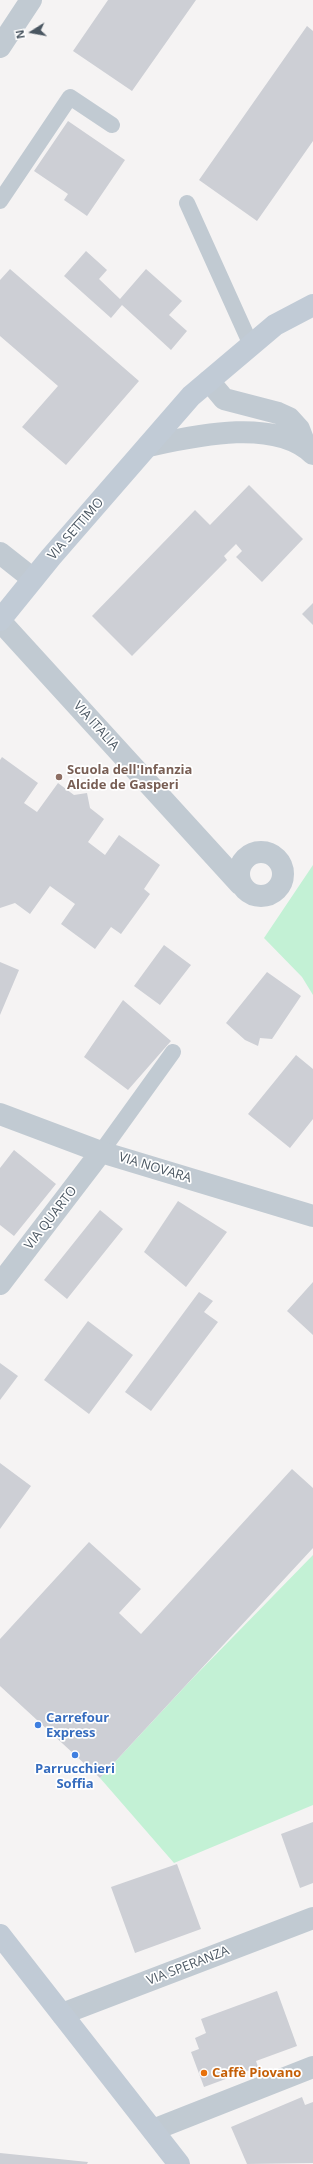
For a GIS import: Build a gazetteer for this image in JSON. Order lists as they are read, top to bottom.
{
  "streets": {
    "street": [
      "VIA SETTIMO",
      "VIA ITALIA",
      "VIA NOVARA",
      "VIA QUARTO",
      "VIA SPERANZA"
    ]
  },
  "crossings": [
    ["VIA SETTIMO", "VIA ITALIA"],
    ["VIA NOVARA", "VIA QUARTO"]
  ],
  "places": [
    "Scuola dell'Infanzia Alcide de Gasperi",
    "Carrefour Express",
    "Parrucchieri Soffia",
    "Caffè Piovano"
  ],
  "north": "left"
}
